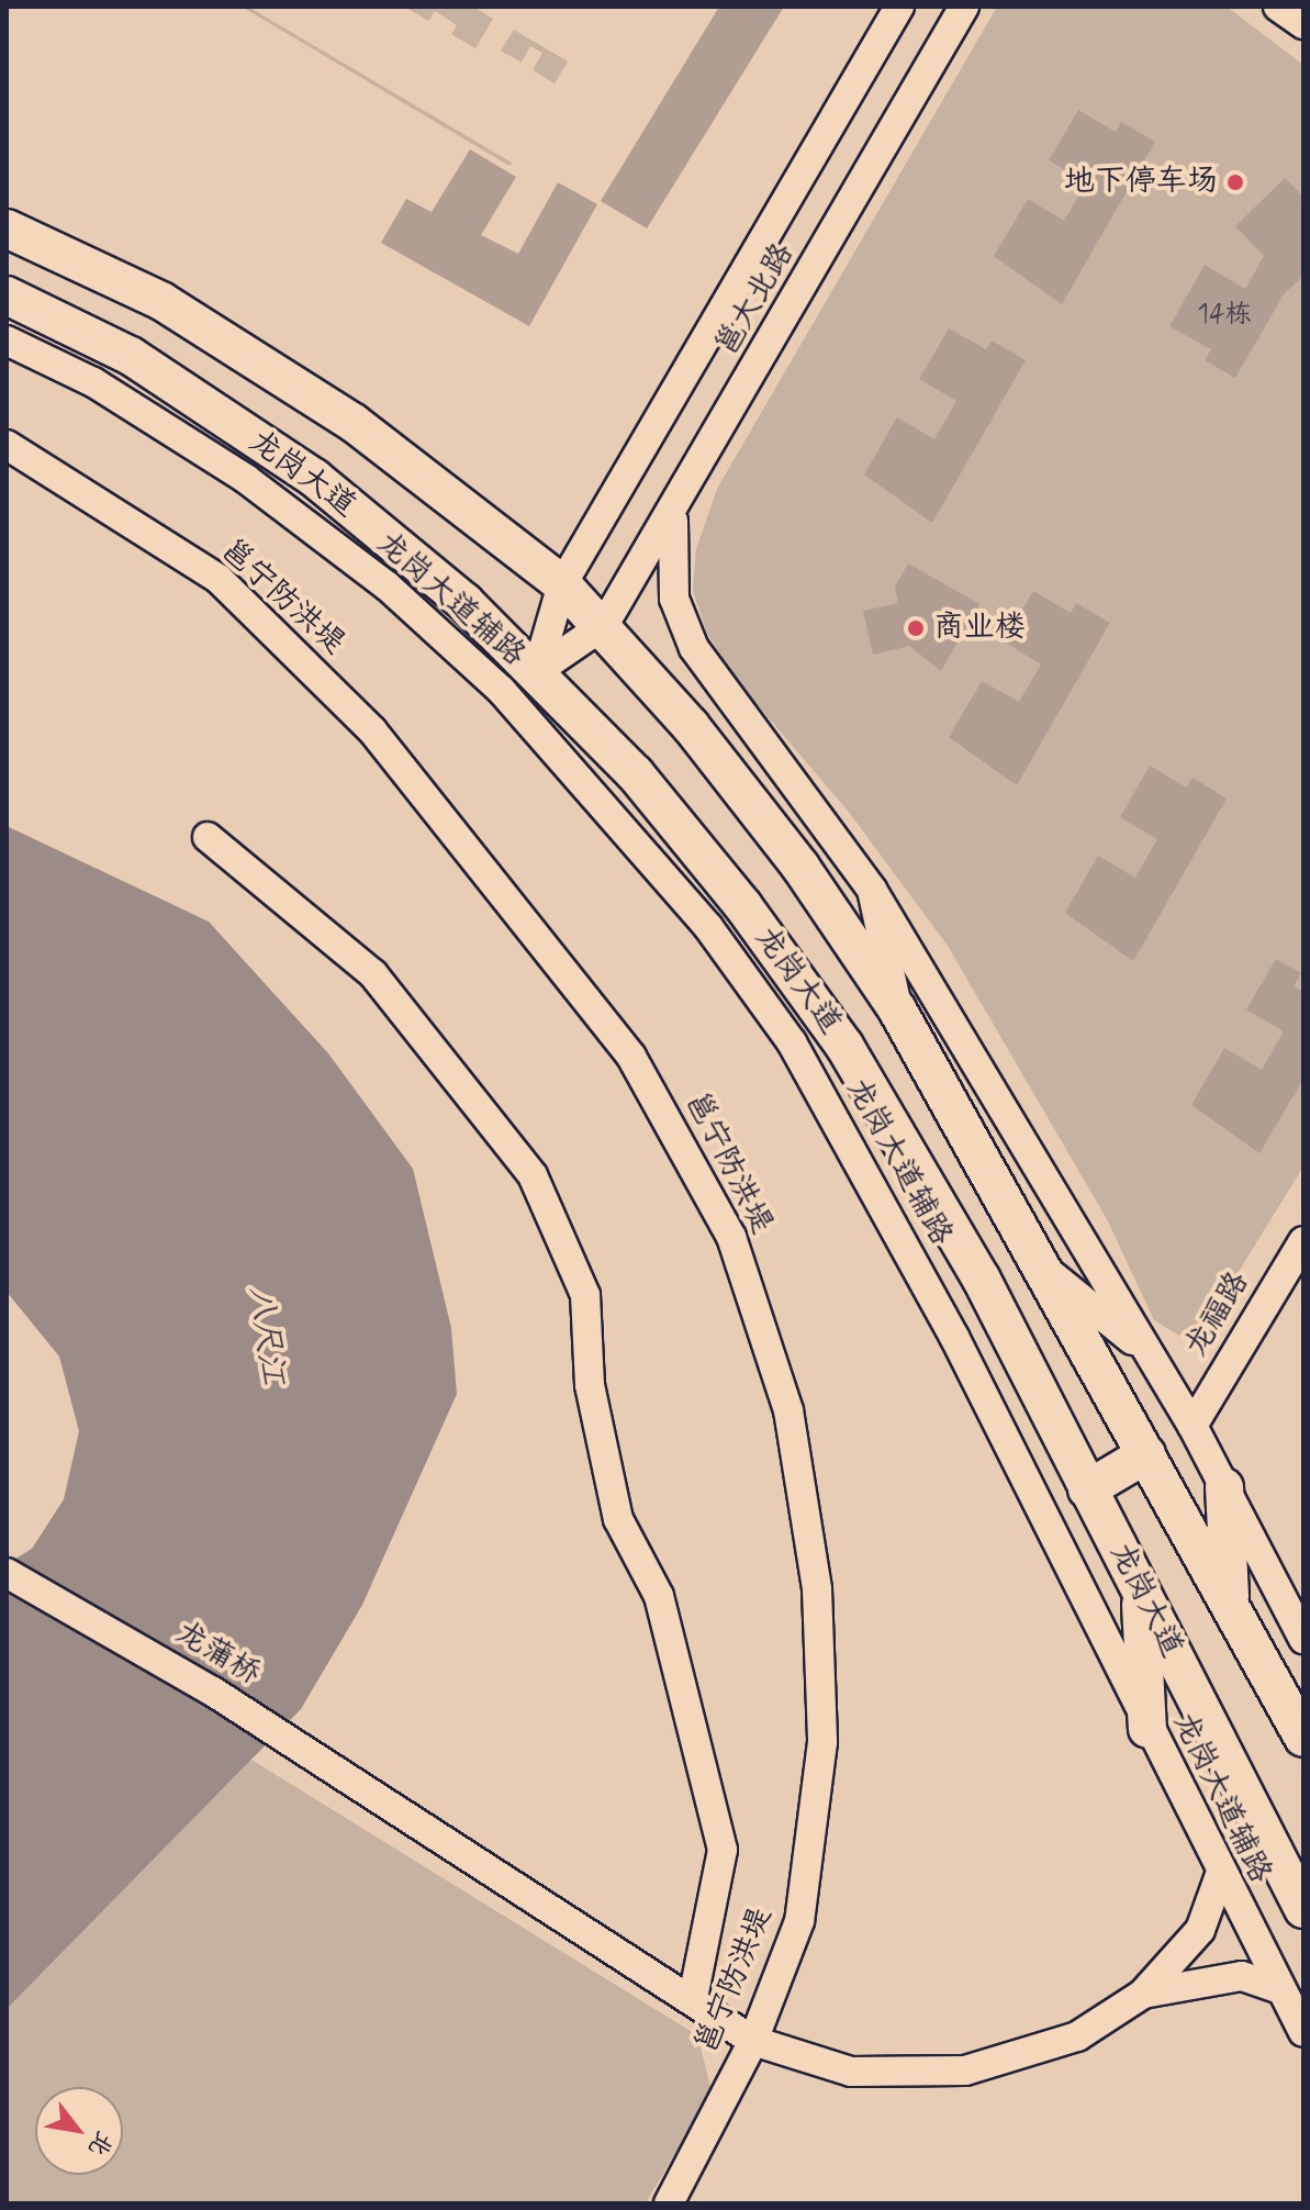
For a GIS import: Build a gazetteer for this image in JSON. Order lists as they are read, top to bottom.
{
  "streets": {
    "main road": ["龙岗大道"],
    "street": [
      "邕大北路",
      "邕宁防洪堤",
      "龙岗大道辅路",
      "龙福路",
      "龙蒲桥"
    ]
  },
  "crossings": [
    ["邕大北路", "龙岗大道"],
    ["邕宁防洪堤", "龙蒲桥"]
  ],
  "water": ["八尺江"],
  "places": ["地下停车场", "商业楼"],
  "house_numbers": ["14栋"],
  "north": "bottom right"
}
